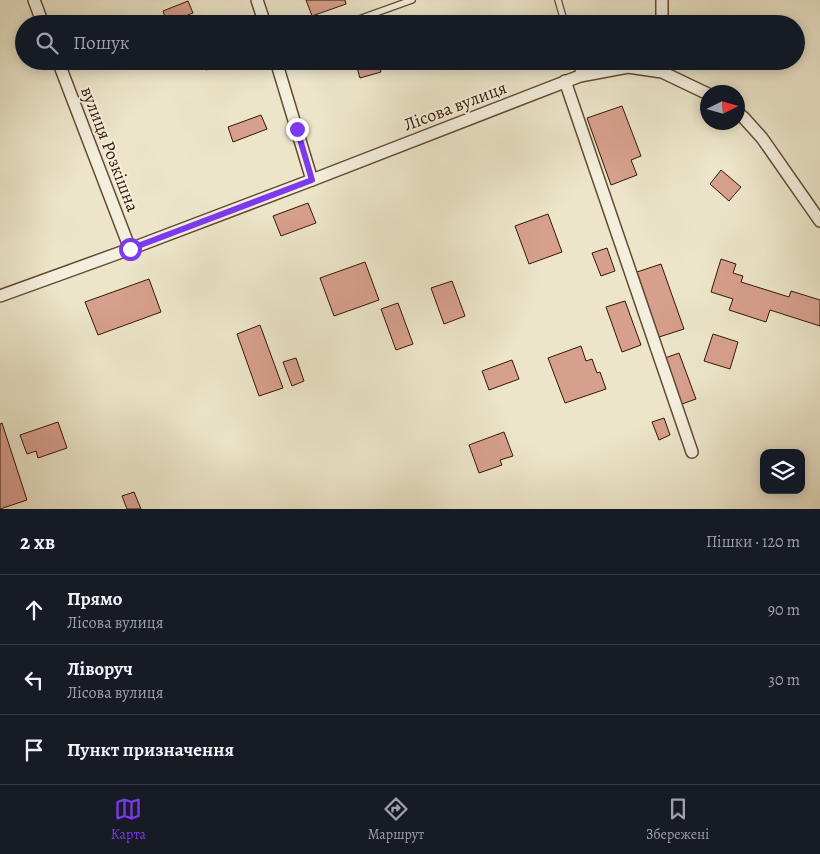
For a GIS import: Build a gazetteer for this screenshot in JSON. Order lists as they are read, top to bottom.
{
  "streets": {
    "street": ["Лісова вулиця", "вулиця Розкішна"]
  },
  "crossings": [
    ["Лісова вулиця", "вулиця Розкішна"]
  ],
  "north": "right",
  "page": {
    "search": "Пошук",
    "heading": ["2 хв", "Пішки · 120 m"],
    "list": [
      ["Прямо", "Лісова вулиця", "90 m"],
      ["Ліворуч", "Лісова вулиця", "30 m"],
      "Пункт призначення"
    ],
    "nav": ["Карта", "Маршрут", "Збережені"]
  }
}
